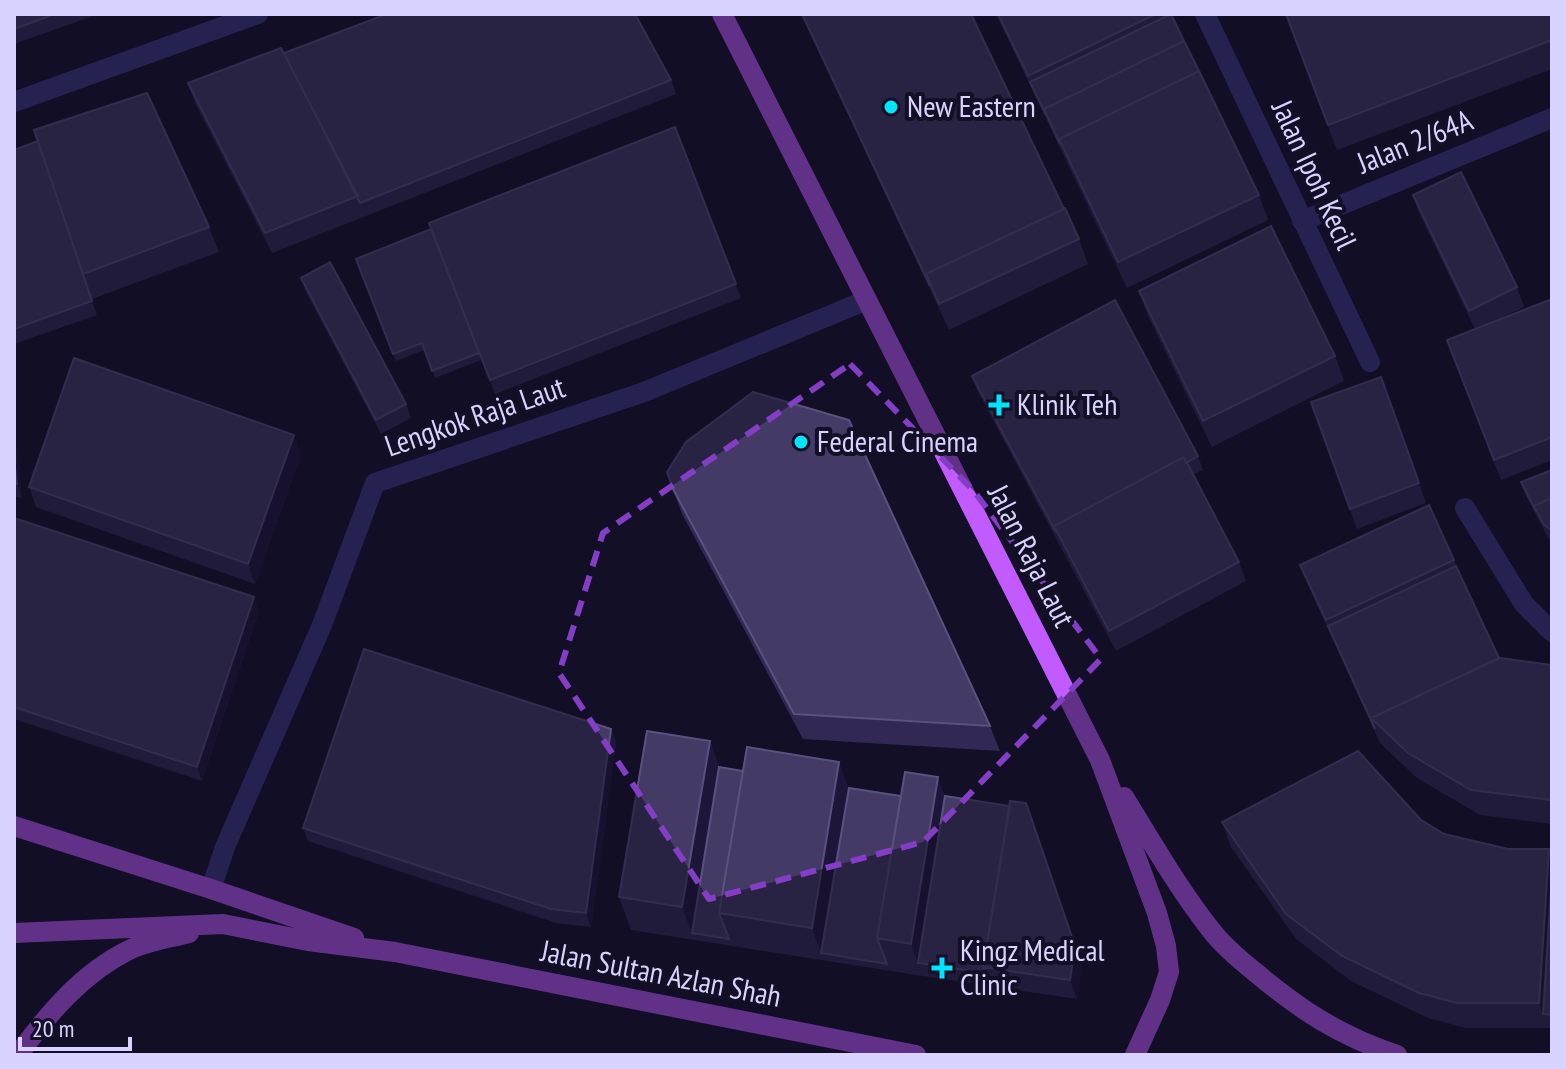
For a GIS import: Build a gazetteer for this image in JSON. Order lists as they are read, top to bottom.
{
  "streets": {
    "main road": ["Jalan Raja Laut", "Jalan Sultan Azlan Shah"],
    "street": ["Jalan 2/64A", "Jalan Ipoh Kecil", "Lengkok Raja Laut"]
  },
  "crossings": [
    ["Jalan 2/64A", "Jalan Ipoh Kecil"],
    ["Lengkok Raja Laut", "Jalan Raja Laut"],
    ["Lengkok Raja Laut", "Jalan Sultan Azlan Shah"]
  ],
  "places": {
    "other": ["New Eastern", "Federal Cinema"],
    "health": ["Klinik Teh", "Kingz Medical Clinic"]
  },
  "scale_bar": "20 m"
}
